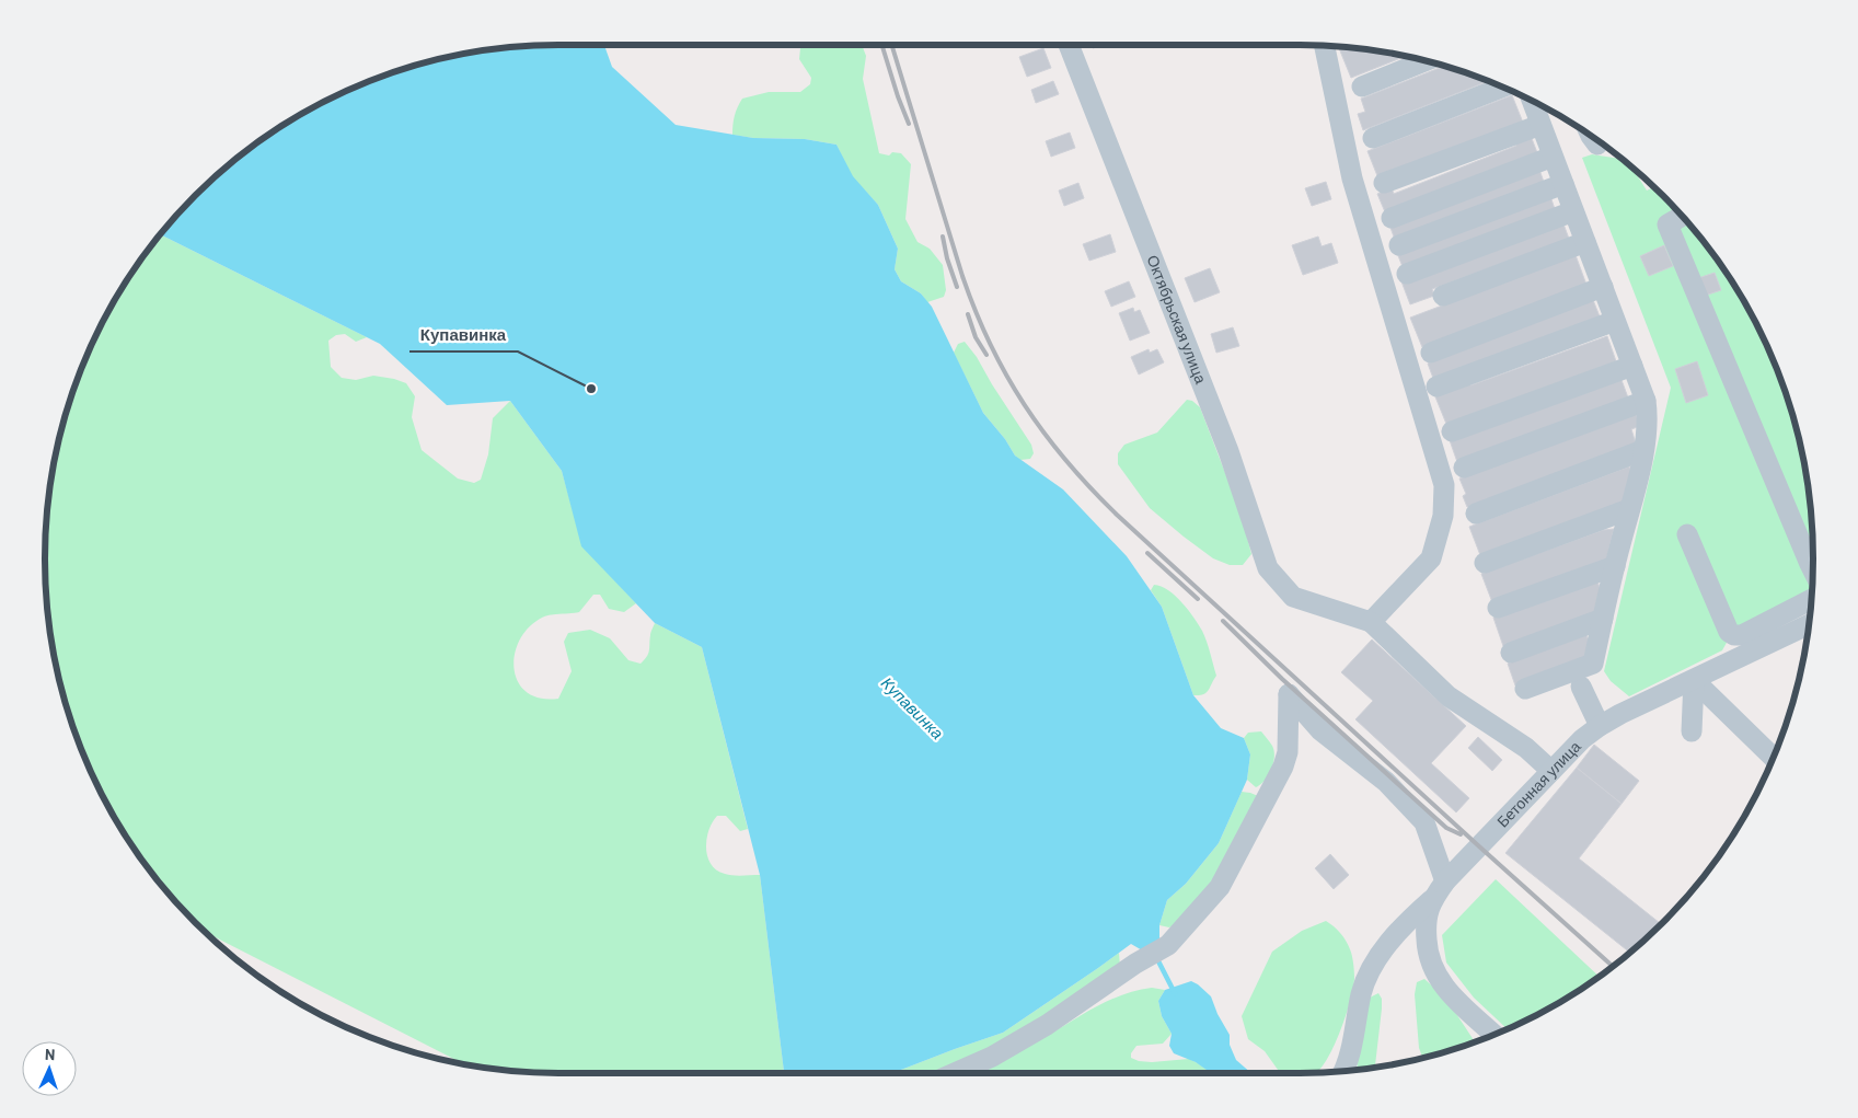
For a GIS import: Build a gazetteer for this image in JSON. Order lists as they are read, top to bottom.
{
  "streets": {
    "street": ["Октябрьская улица", "Бетонная улица"]
  },
  "water": ["Купавинка"],
  "places": ["Купавинка"],
  "north": "top"
}
